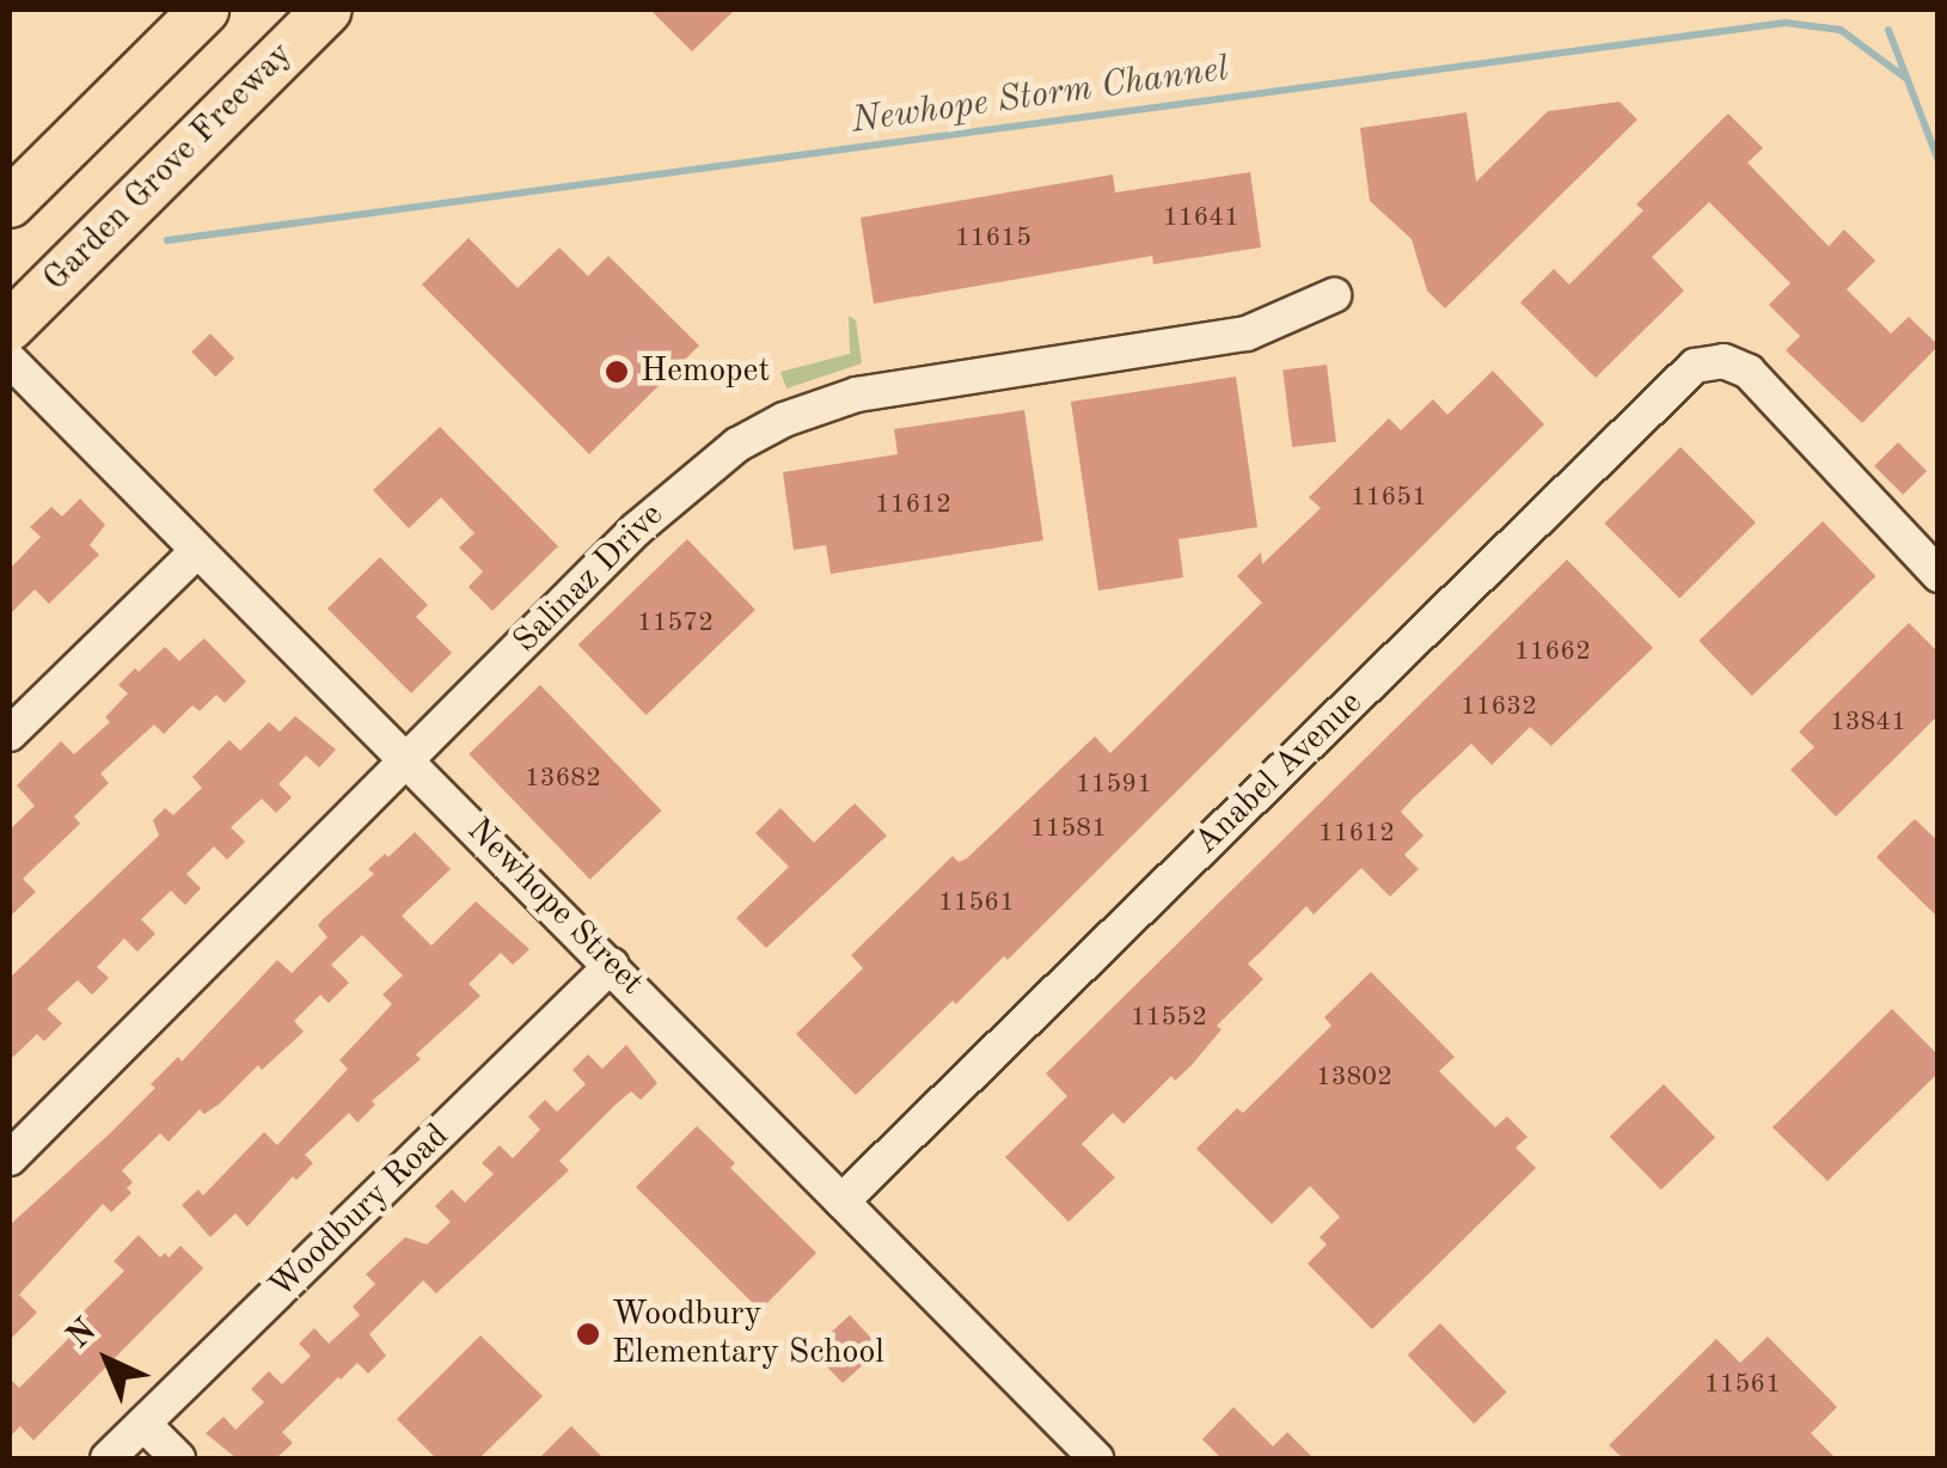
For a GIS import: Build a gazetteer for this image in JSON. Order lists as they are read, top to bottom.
{
  "streets": {
    "highway": ["Garden Grove Freeway"],
    "street": [
      "Salinaz Drive",
      "Anabel Avenue",
      "Newhope Street",
      "Woodbury Road"
    ]
  },
  "crossings": [
    ["Salinaz Drive", "Newhope Street"],
    ["Anabel Avenue", "Newhope Street"],
    ["Newhope Street", "Woodbury Road"]
  ],
  "water": ["Newhope Storm Channel"],
  "places": ["Hemopet", "Woodbury Elementary School"],
  "house_numbers": [
    "11641",
    "11615",
    "11651",
    "11612",
    "11572",
    "11662",
    "11632",
    "13841",
    "13682",
    "11591",
    "11581",
    "11612",
    "11561",
    "11552",
    "13802",
    "11561"
  ],
  "north": "top left"
}
